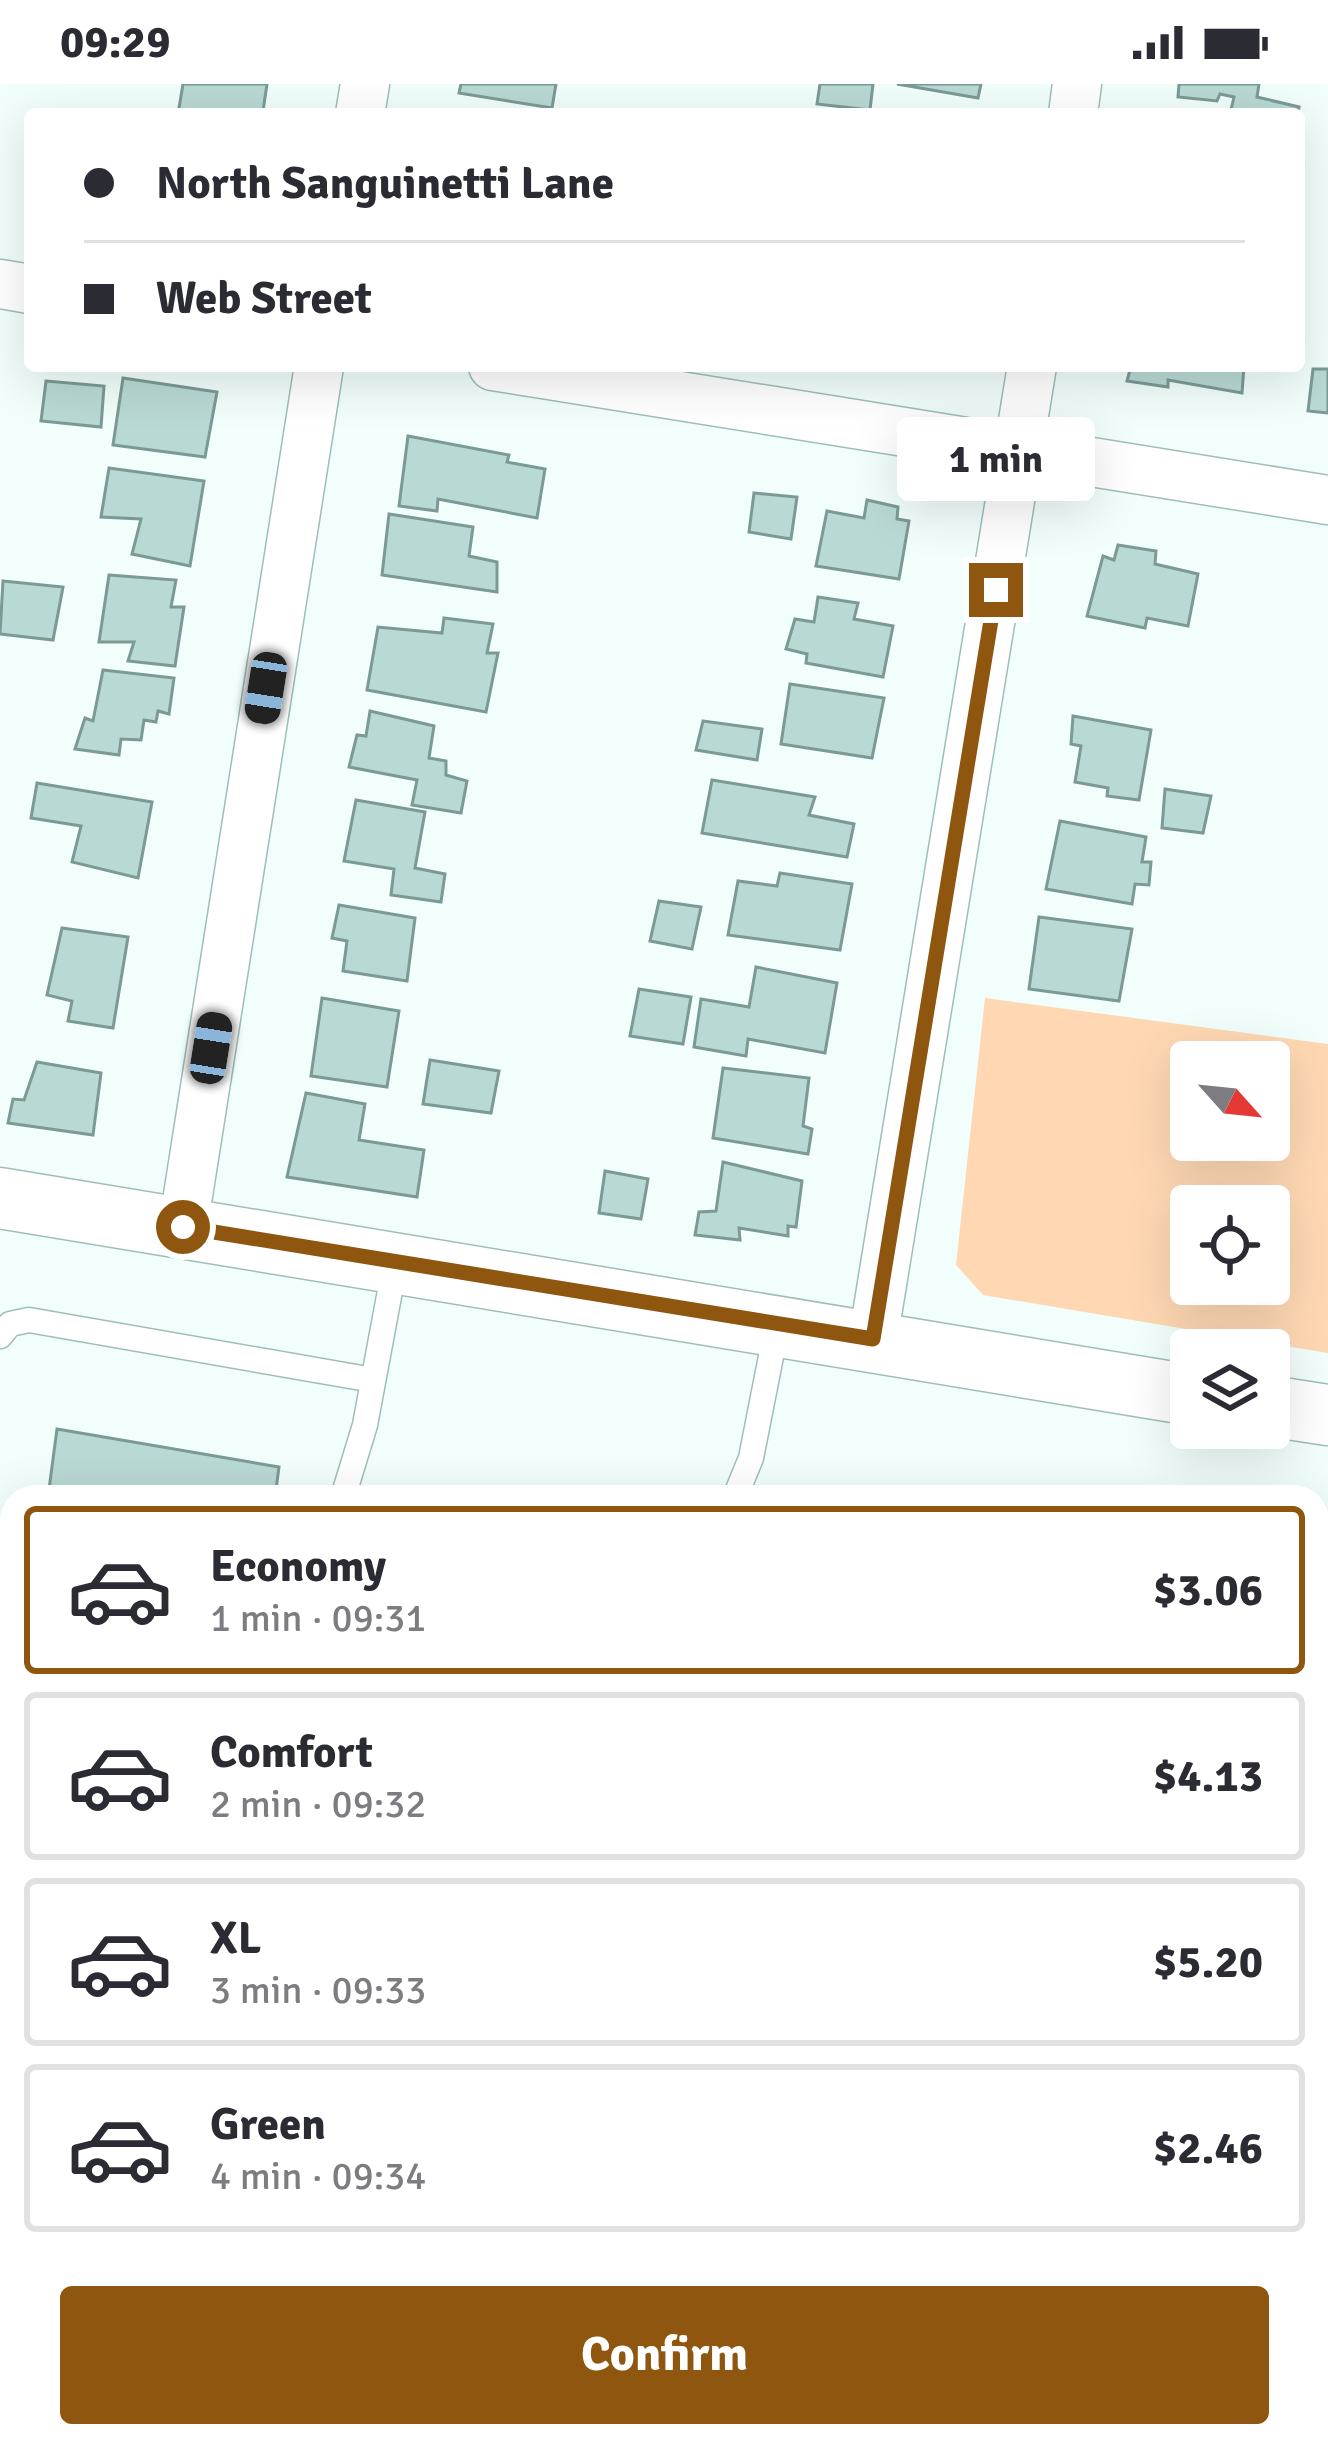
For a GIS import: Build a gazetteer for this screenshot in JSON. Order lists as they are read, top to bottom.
{
  "north": "bottom right",
  "page": {
    "status": "09:29",
    "banner": ["North Sanguinetti Lane", "Web Street"],
    "bubble": "1 min",
    "list": [
      {
        "name": "Economy",
        "note": "1 min · 09:31",
        "value": "$3.06"
      },
      {
        "name": "Comfort",
        "note": "2 min · 09:32",
        "value": "$4.13"
      },
      {
        "name": "XL",
        "note": "3 min · 09:33",
        "value": "$5.20"
      },
      {
        "name": "Green",
        "note": "4 min · 09:34",
        "value": "$2.46"
      }
    ],
    "buttons": "Confirm"
  }
}
